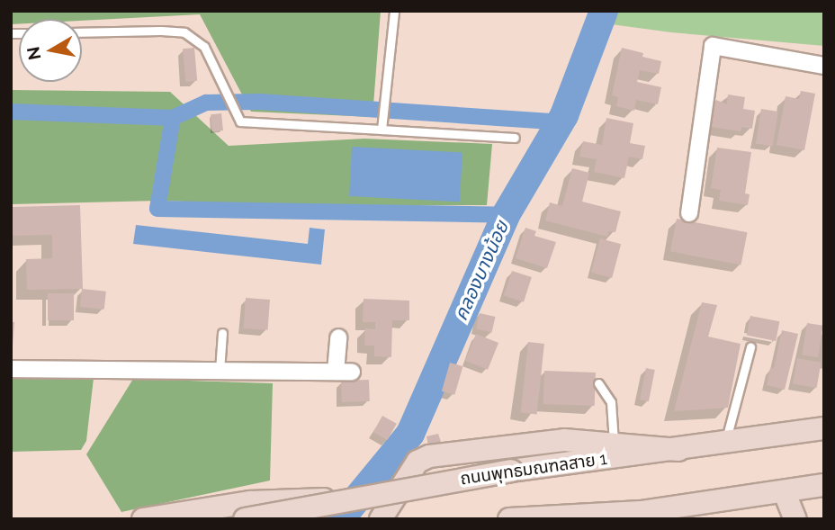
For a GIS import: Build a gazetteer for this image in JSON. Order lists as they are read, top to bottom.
{
  "streets": {
    "main road": ["ถนนพุทธมณฑลสาย 1"]
  },
  "water": ["คลองบางน้อย"],
  "north": "left"
}
